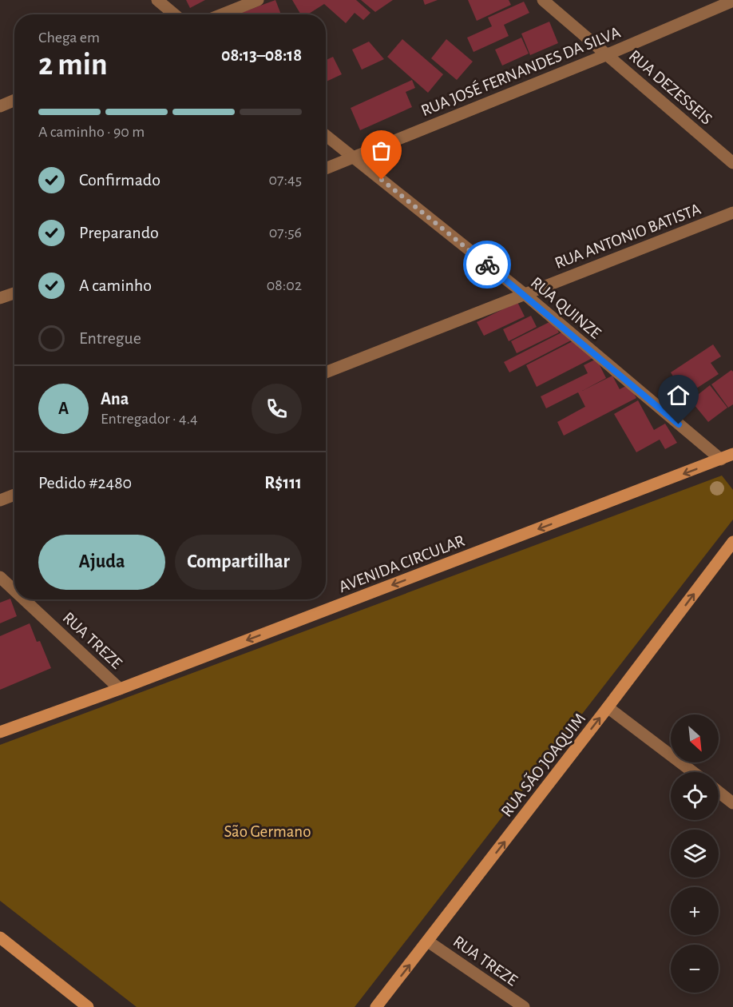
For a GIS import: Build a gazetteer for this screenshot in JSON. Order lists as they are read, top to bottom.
{
  "streets": {
    "main road": ["AVENIDA CIRCULAR", "RUA SÃO JOAQUIM"],
    "street": [
      "RUA JOSÉ FERNANDES DA SILVA",
      "RUA DEZESSEIS",
      "RUA ANTONIO BATISTA",
      "RUA QUINZE",
      "RUA TREZE"
    ]
  },
  "crossings": [
    ["RUA JOSÉ FERNANDES DA SILVA", "RUA DEZESSEIS"],
    ["RUA JOSÉ FERNANDES DA SILVA", "RUA QUINZE"],
    ["RUA ANTONIO BATISTA", "RUA QUINZE"],
    ["RUA QUINZE", "AVENIDA CIRCULAR"],
    ["AVENIDA CIRCULAR", "RUA TREZE"],
    ["RUA TREZE", "RUA SÃO JOAQUIM"]
  ],
  "one_way": ["AVENIDA CIRCULAR", "RUA SÃO JOAQUIM"],
  "parks": ["São Germano"],
  "north": "bottom right",
  "page": {
    "heading": ["2 min", "Chega em", "08:13–08:18"],
    "panel": [
      "Ana",
      "Entregador · 4.4",
      "Pedido #2480",
      "R$111"
    ],
    "bar": "A caminho · 90 m",
    "list": [
      ["Confirmado", "07:45"],
      ["Preparando", "07:56"],
      ["A caminho", "08:02"],
      "Entregue"
    ],
    "round": "A",
    "buttons": ["Ajuda", "Compartilhar"],
    "map_buttons": ["+", "−"]
  }
}
